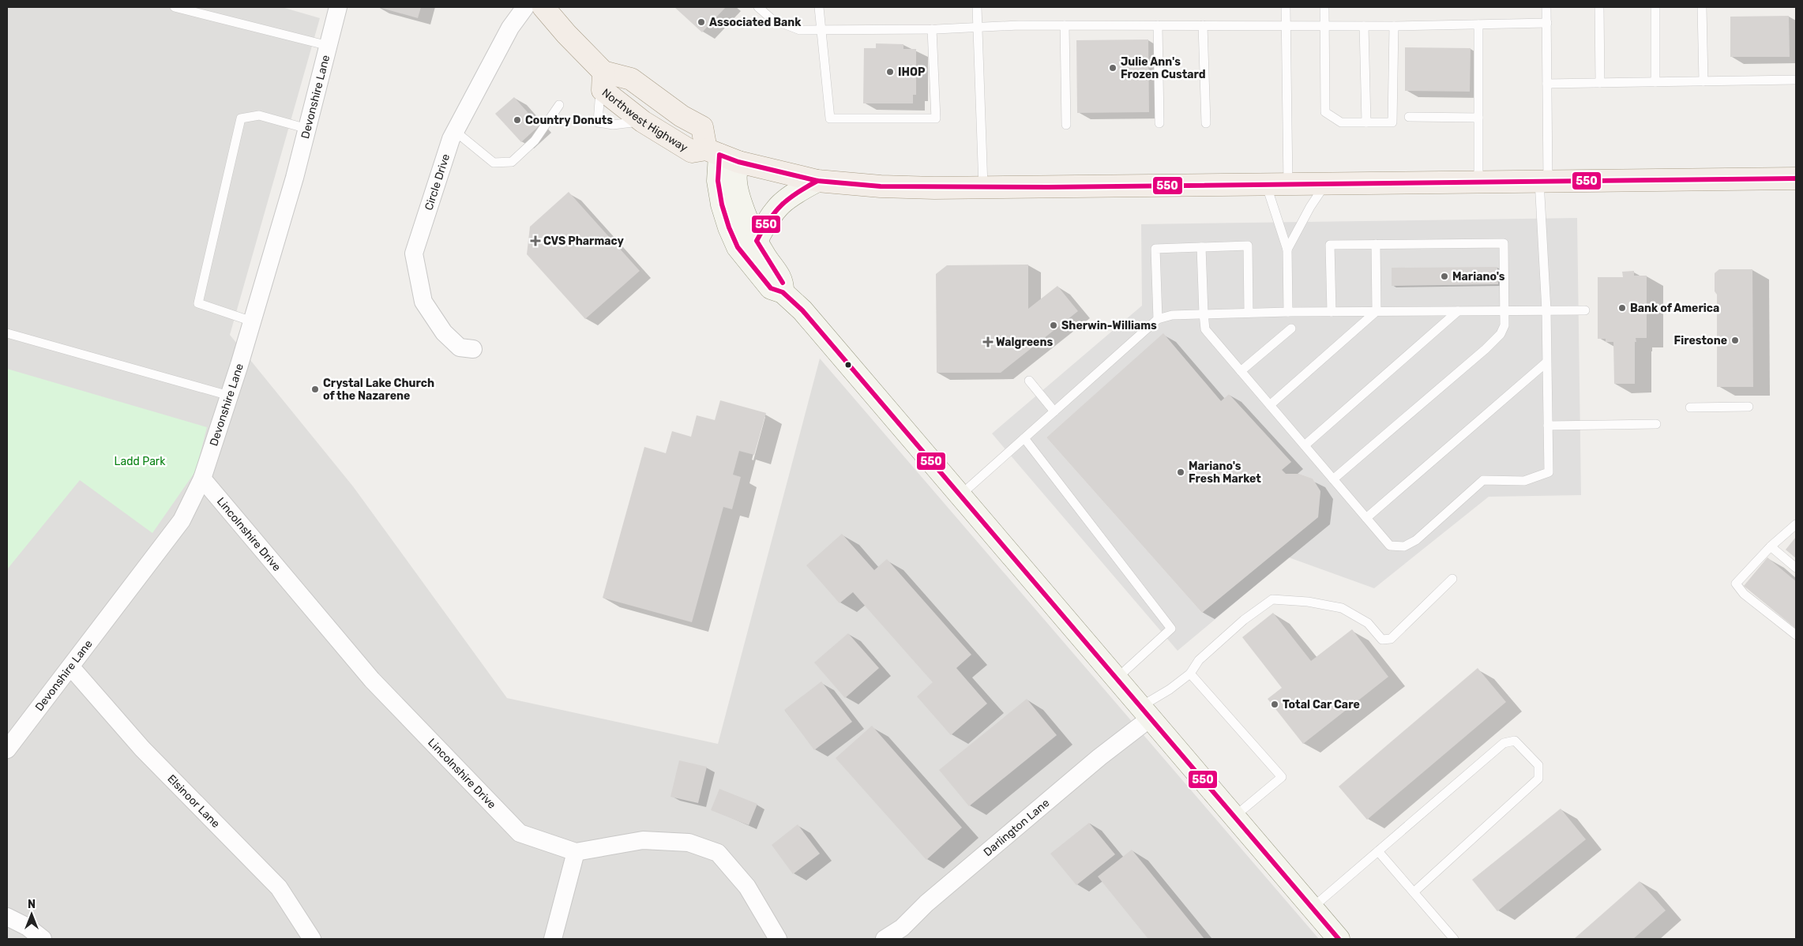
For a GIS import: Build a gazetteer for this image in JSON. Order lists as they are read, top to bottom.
{
  "streets": {
    "main road": ["Northwest Highway"],
    "street": [
      "Devonshire Lane",
      "Circle Drive",
      "Lincolnshire Drive",
      "Elsinoor Lane",
      "Darlington Lane"
    ]
  },
  "crossings": [
    ["Devonshire Lane", "Lincolnshire Drive"],
    ["Devonshire Lane", "Elsinoor Lane"]
  ],
  "parks": ["Ladd Park"],
  "places": {
    "other": [
      "Associated Bank",
      "Julie Ann's Frozen Custard",
      "IHOP",
      "Country Donuts",
      "Mariano's",
      "Bank of America",
      "Sherwin-Williams",
      "Firestone",
      "Crystal Lake Church of the Nazarene",
      "Mariano's Fresh Market",
      "Total Car Care"
    ],
    "health": ["CVS Pharmacy", "Walgreens"]
  },
  "lines": ["transit line 550"],
  "north": "top"
}
